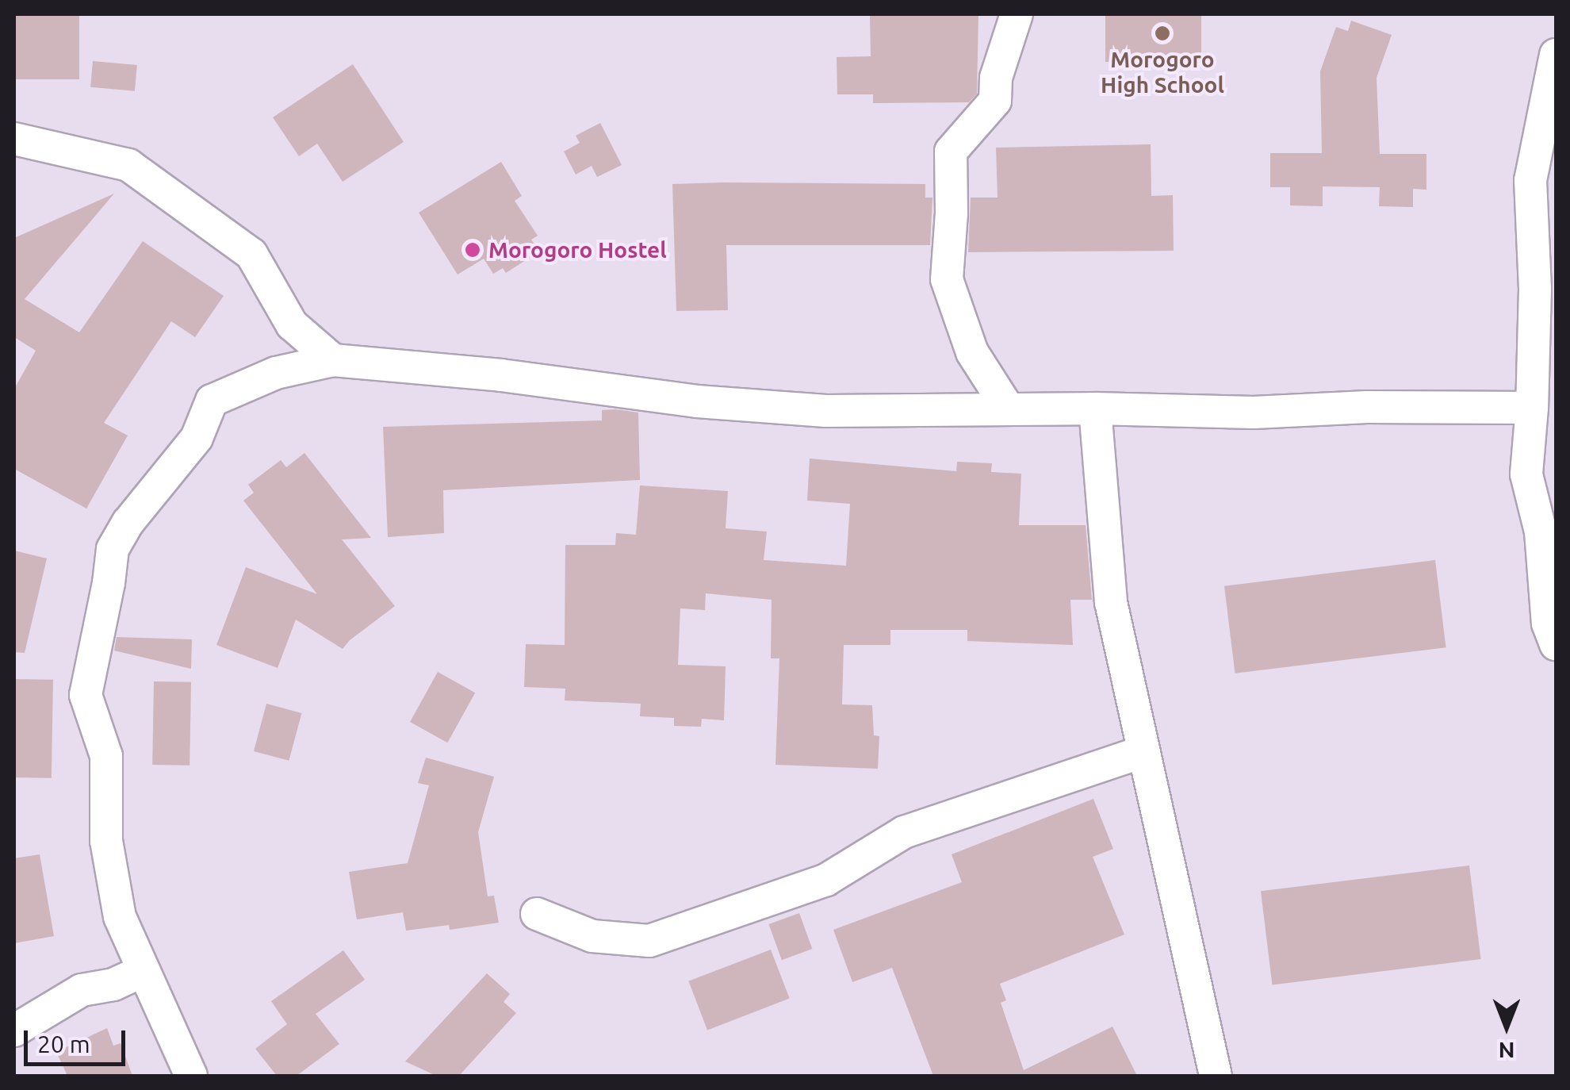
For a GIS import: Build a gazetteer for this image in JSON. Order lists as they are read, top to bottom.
{
  "places": ["Morogoro High School", "Morogoro Hostel"],
  "scale_bar": "20 m",
  "north": "bottom"
}
